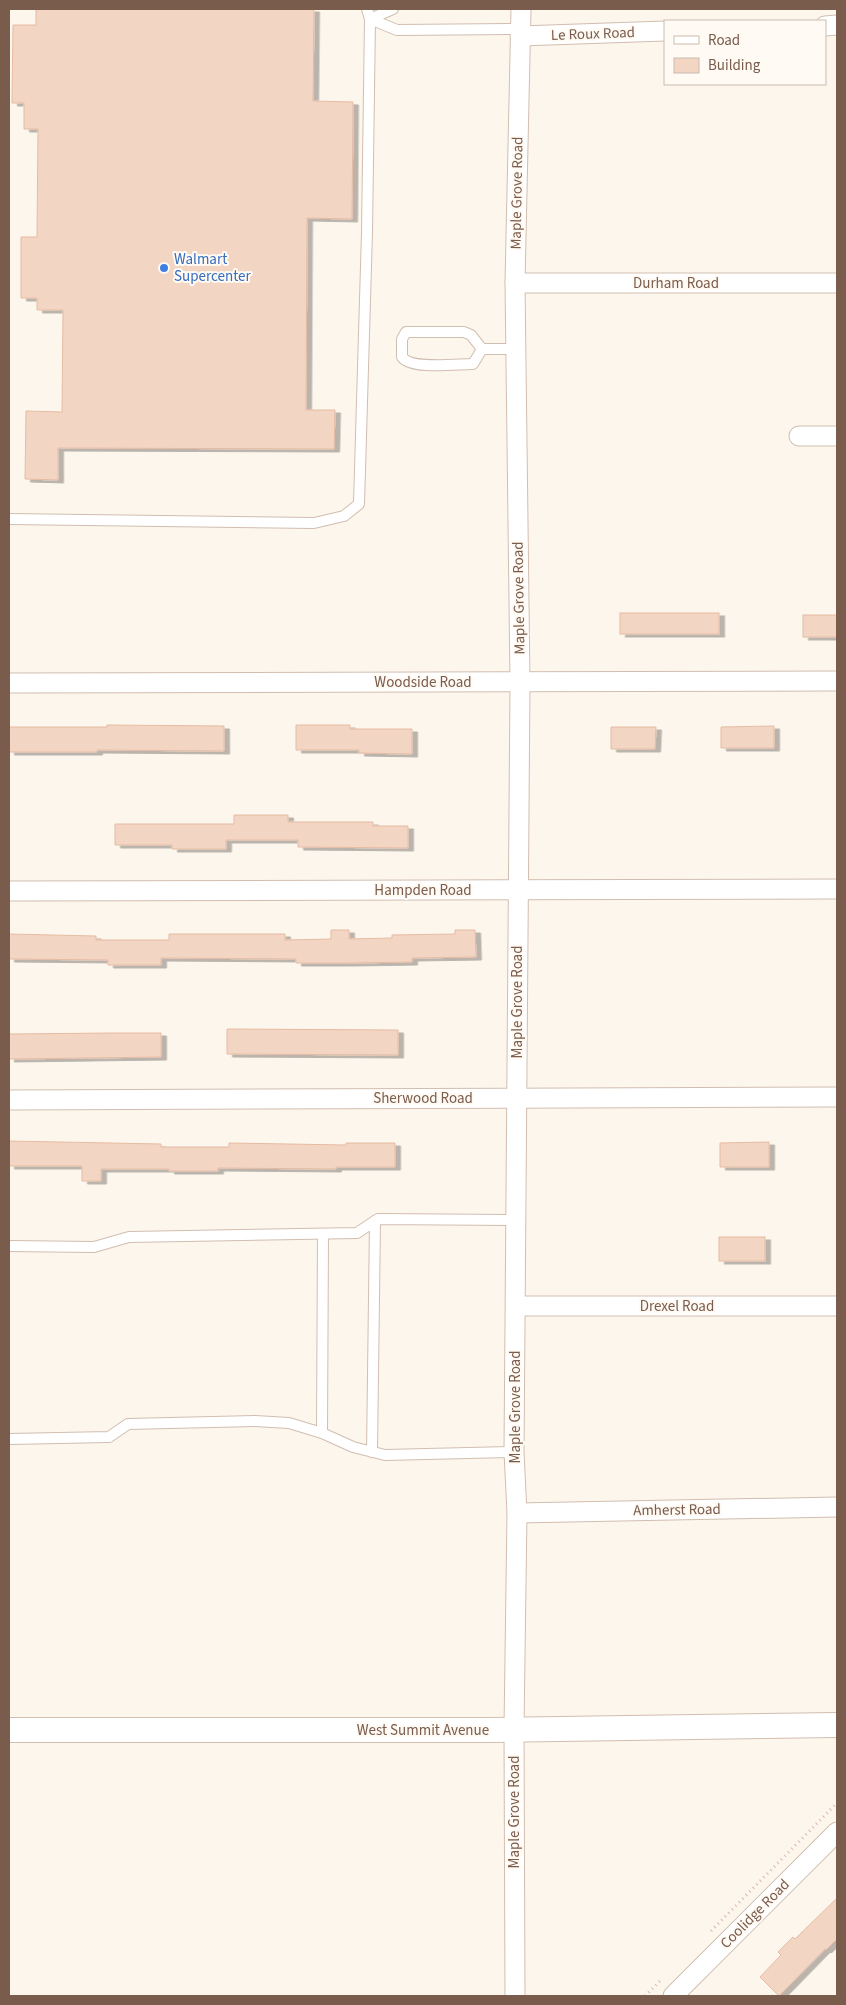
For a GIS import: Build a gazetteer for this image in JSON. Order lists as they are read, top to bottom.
{
  "streets": {
    "street": [
      "Le Roux Road",
      "Maple Grove Road",
      "Durham Road",
      "Woodside Road",
      "Hampden Road",
      "Sherwood Road",
      "Drexel Road",
      "Amherst Road",
      "West Summit Avenue",
      "Coolidge Road"
    ]
  },
  "crossings": [
    ["Le Roux Road", "Maple Grove Road"],
    ["Maple Grove Road", "Durham Road"],
    ["Maple Grove Road", "Woodside Road"],
    ["Maple Grove Road", "Hampden Road"],
    ["Maple Grove Road", "Sherwood Road"],
    ["Maple Grove Road", "Drexel Road"],
    ["Maple Grove Road", "Amherst Road"],
    ["Maple Grove Road", "West Summit Avenue"]
  ],
  "places": ["Walmart Supercenter"],
  "legend": ["Road", "Building"]
}
